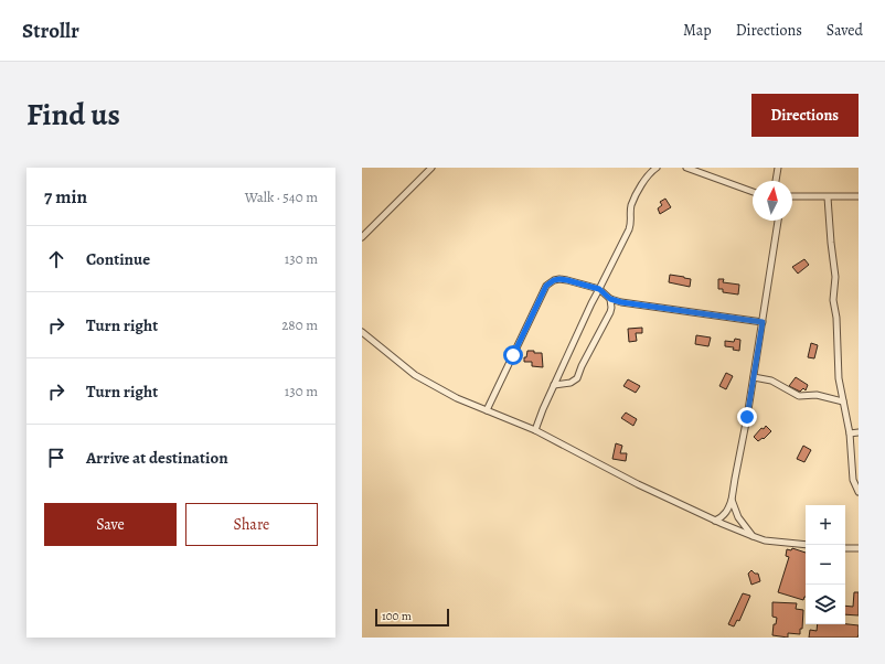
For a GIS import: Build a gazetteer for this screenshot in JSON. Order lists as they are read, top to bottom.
{
  "scale_bar": "100 m",
  "north": "top",
  "page": {
    "header": "Strollr",
    "nav": ["Map", "Directions", "Saved"],
    "title": "Find us",
    "buttons": [
      "Directions",
      ["Save", "Share"]
    ],
    "heading": ["7 min", "Walk · 540 m"],
    "list": [
      ["Continue", "130 m"],
      ["Turn right", "280 m"],
      ["Turn right", "130 m"],
      "Arrive at destination"
    ],
    "map_buttons": ["+", "−"],
    "scale": "100 m"
  }
}
